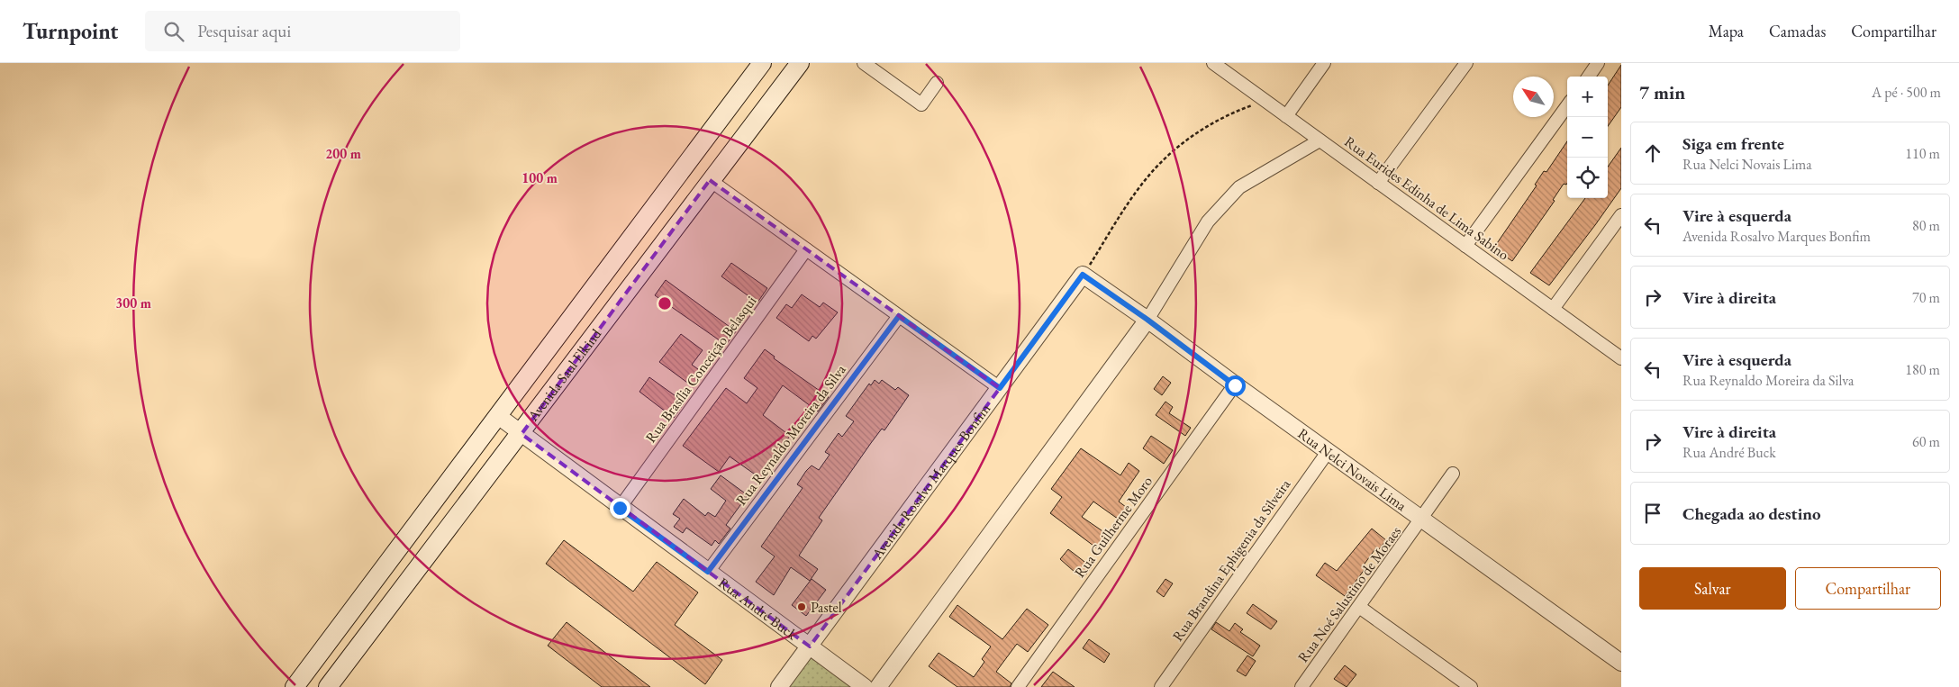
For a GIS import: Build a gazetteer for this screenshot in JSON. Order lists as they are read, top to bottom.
{
  "streets": {
    "main road": ["Avenida Saul Elkind"],
    "street": [
      "Rua Eurides Edinha de Lima Sabino",
      "Rua Brasília Conceição Belasqui",
      "Rua Reynaldo Moreira da Silva",
      "Rua Nelci Novais Lima",
      "Avenida Rosalvo Marques Bonfim",
      "Rua Guilherme Moro",
      "Rua Brandina Ephigenia da Silveira",
      "Rua Noé Salustino de Moraes",
      "Rua André Buck"
    ]
  },
  "crossings": [
    ["Rua Brasília Conceição Belasqui", "Rua André Buck"],
    ["Avenida Saul Elkind", "Rua André Buck"],
    ["Rua Reynaldo Moreira da Silva", "Rua André Buck"],
    ["Rua Nelci Novais Lima", "Avenida Rosalvo Marques Bonfim"],
    ["Rua Nelci Novais Lima", "Rua Guilherme Moro"],
    ["Rua Nelci Novais Lima", "Rua Brandina Ephigenia da Silveira"],
    ["Rua Nelci Novais Lima", "Rua Noé Salustino de Moraes"],
    ["Avenida Rosalvo Marques Bonfim", "Rua André Buck"]
  ],
  "places": ["Pastel"],
  "north": "top left",
  "page": {
    "header": "Turnpoint",
    "search": "Pesquisar aqui",
    "nav": ["Mapa", "Camadas", "Compartilhar"],
    "heading": ["7 min", "A pé · 500 m"],
    "map_buttons": ["+", "−"],
    "list": [
      ["Siga em frente", "Rua Nelci Novais Lima", "110 m"],
      ["Vire à esquerda", "Avenida Rosalvo Marques Bonfim", "80 m"],
      ["Vire à direita", "70 m"],
      ["Vire à esquerda", "Rua Reynaldo Moreira da Silva", "180 m"],
      ["Vire à direita", "Rua André Buck", "60 m"],
      "Chegada ao destino"
    ],
    "buttons": ["Salvar", "Compartilhar"]
  },
  "rings": ["200 m", "100 m", "300 m"]
}
